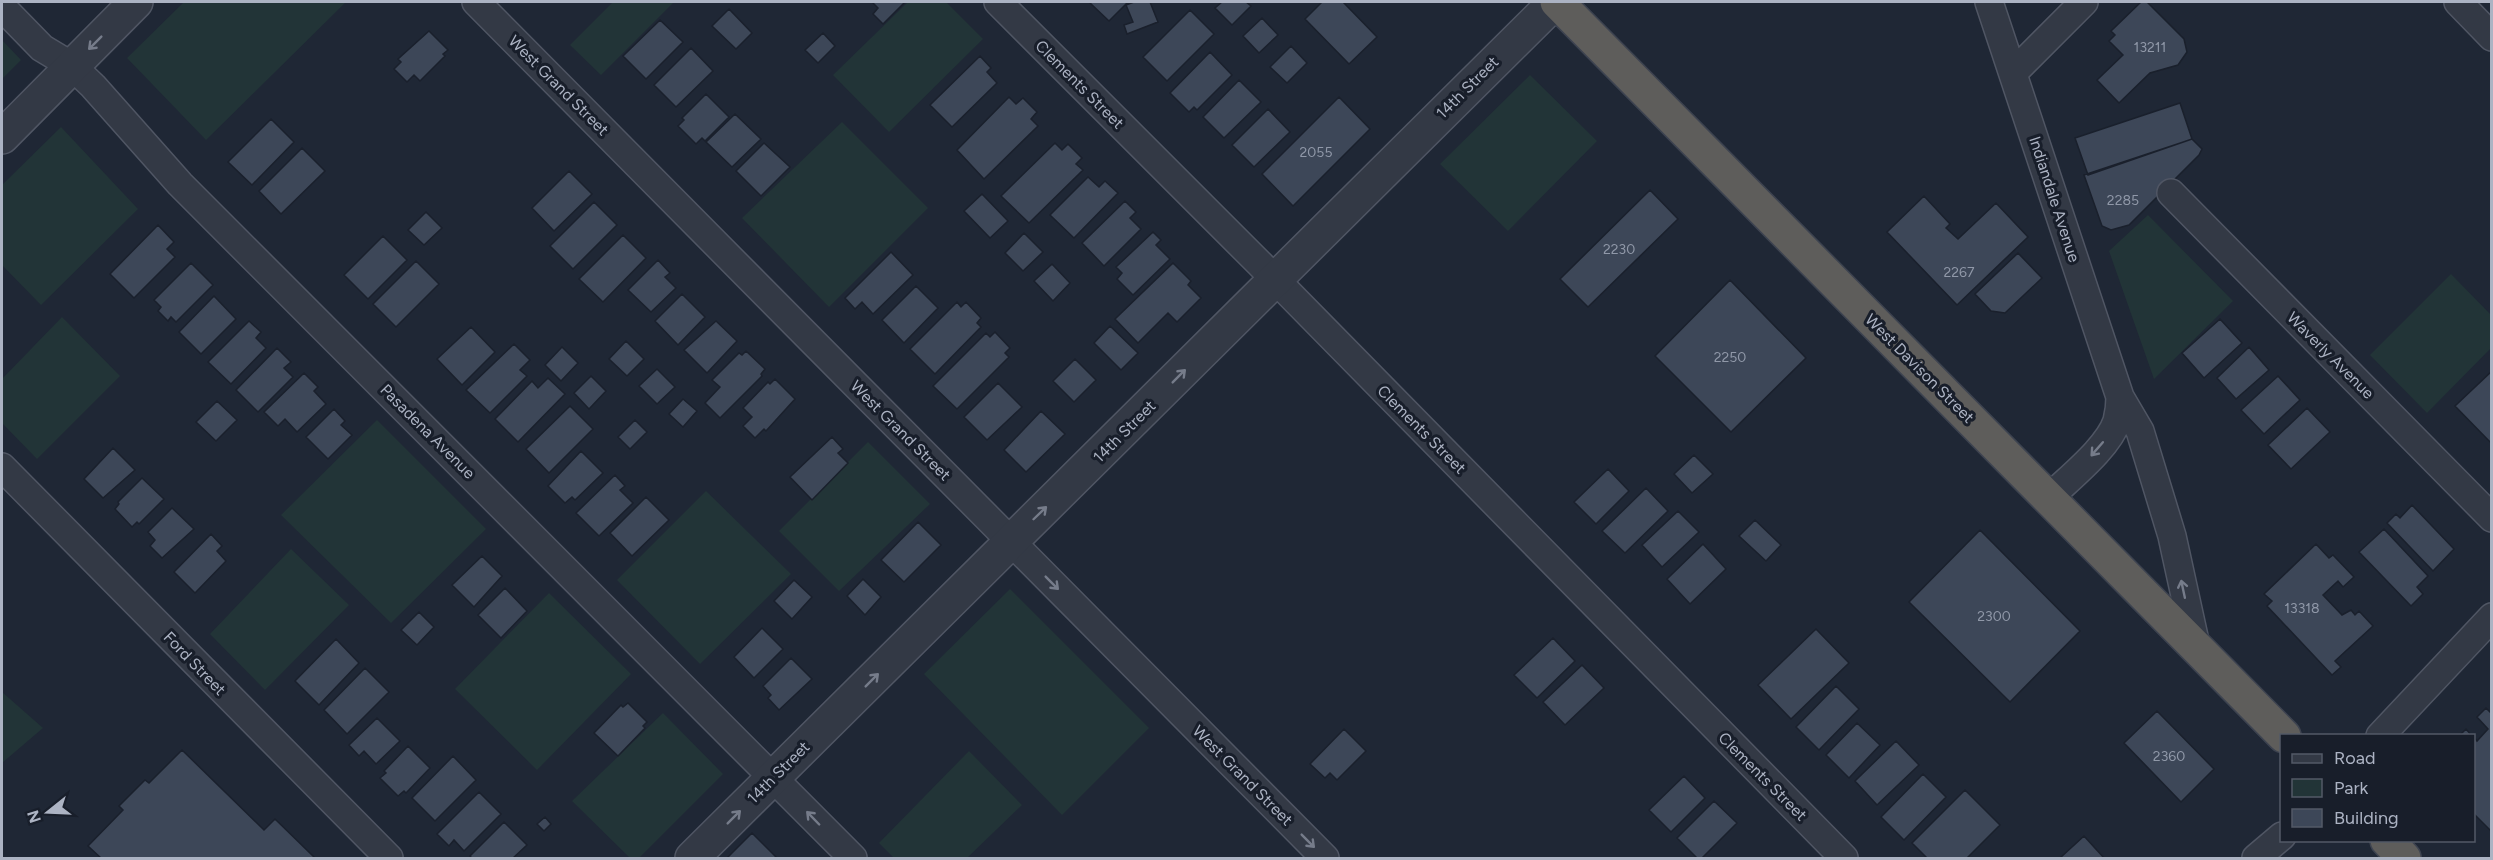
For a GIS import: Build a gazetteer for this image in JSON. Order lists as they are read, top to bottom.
{
  "streets": {
    "highway": ["West Davison Street"],
    "street": [
      "Clements Street",
      "West Grand Street",
      "14th Street",
      "Indiandale Avenue",
      "Waverly Avenue",
      "Pasadena Avenue",
      "Ford Street"
    ]
  },
  "crossings": [
    ["Clements Street", "14th Street"],
    ["West Grand Street", "14th Street"],
    ["14th Street", "West Davison Street"],
    ["14th Street", "Pasadena Avenue"],
    ["Indiandale Avenue", "West Davison Street"]
  ],
  "one_way": ["West Grand Street", "14th Street"],
  "house_numbers": [
    "13211",
    "2055",
    "2285",
    "2230",
    "2267",
    "2250",
    "13318",
    "2300",
    "2360"
  ],
  "legend": ["Road", "Park", "Building"],
  "north": "left"
}
